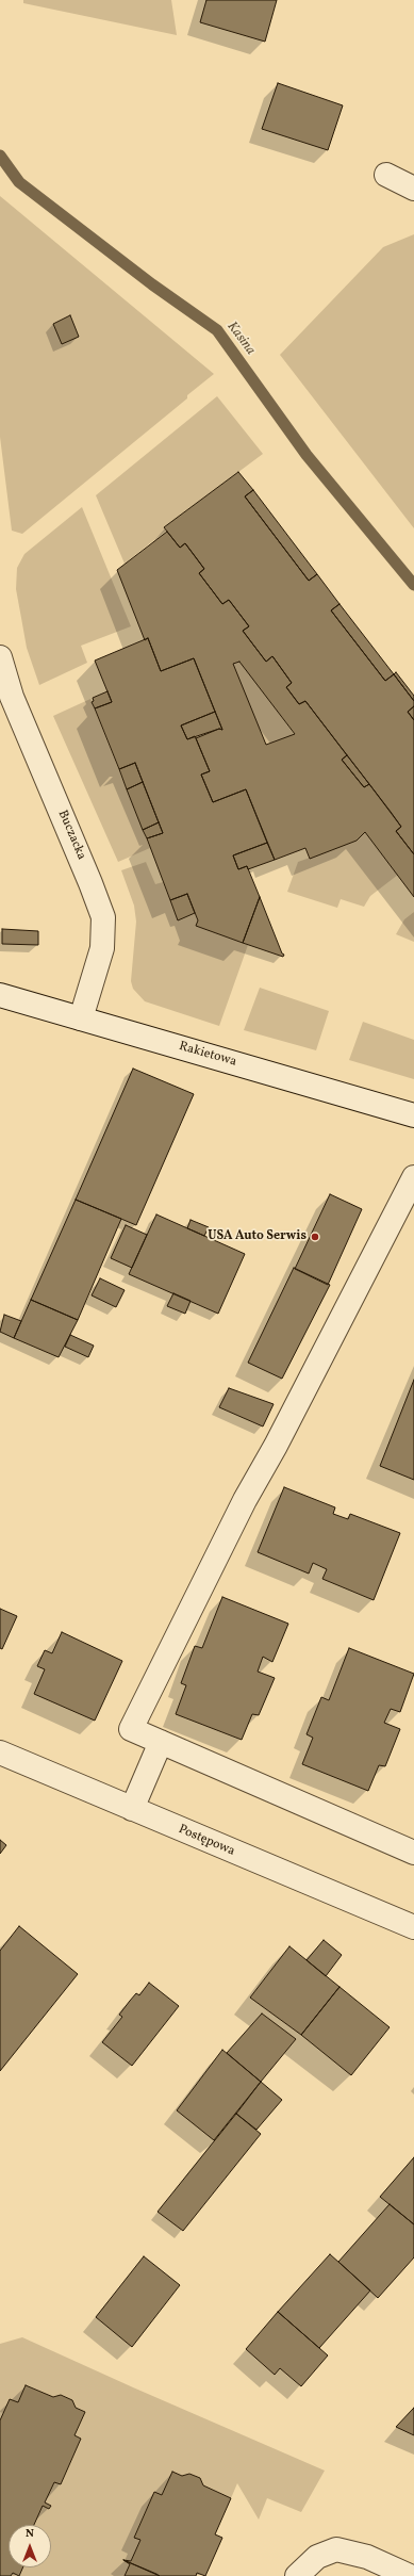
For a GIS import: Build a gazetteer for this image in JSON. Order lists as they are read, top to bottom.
{
  "streets": {
    "street": ["Buczacka", "Rakietowa", "Postępowa"]
  },
  "crossings": [
    ["Buczacka", "Rakietowa"]
  ],
  "water": ["Kasina"],
  "places": ["USA Auto Serwis"],
  "north": "top"
}
